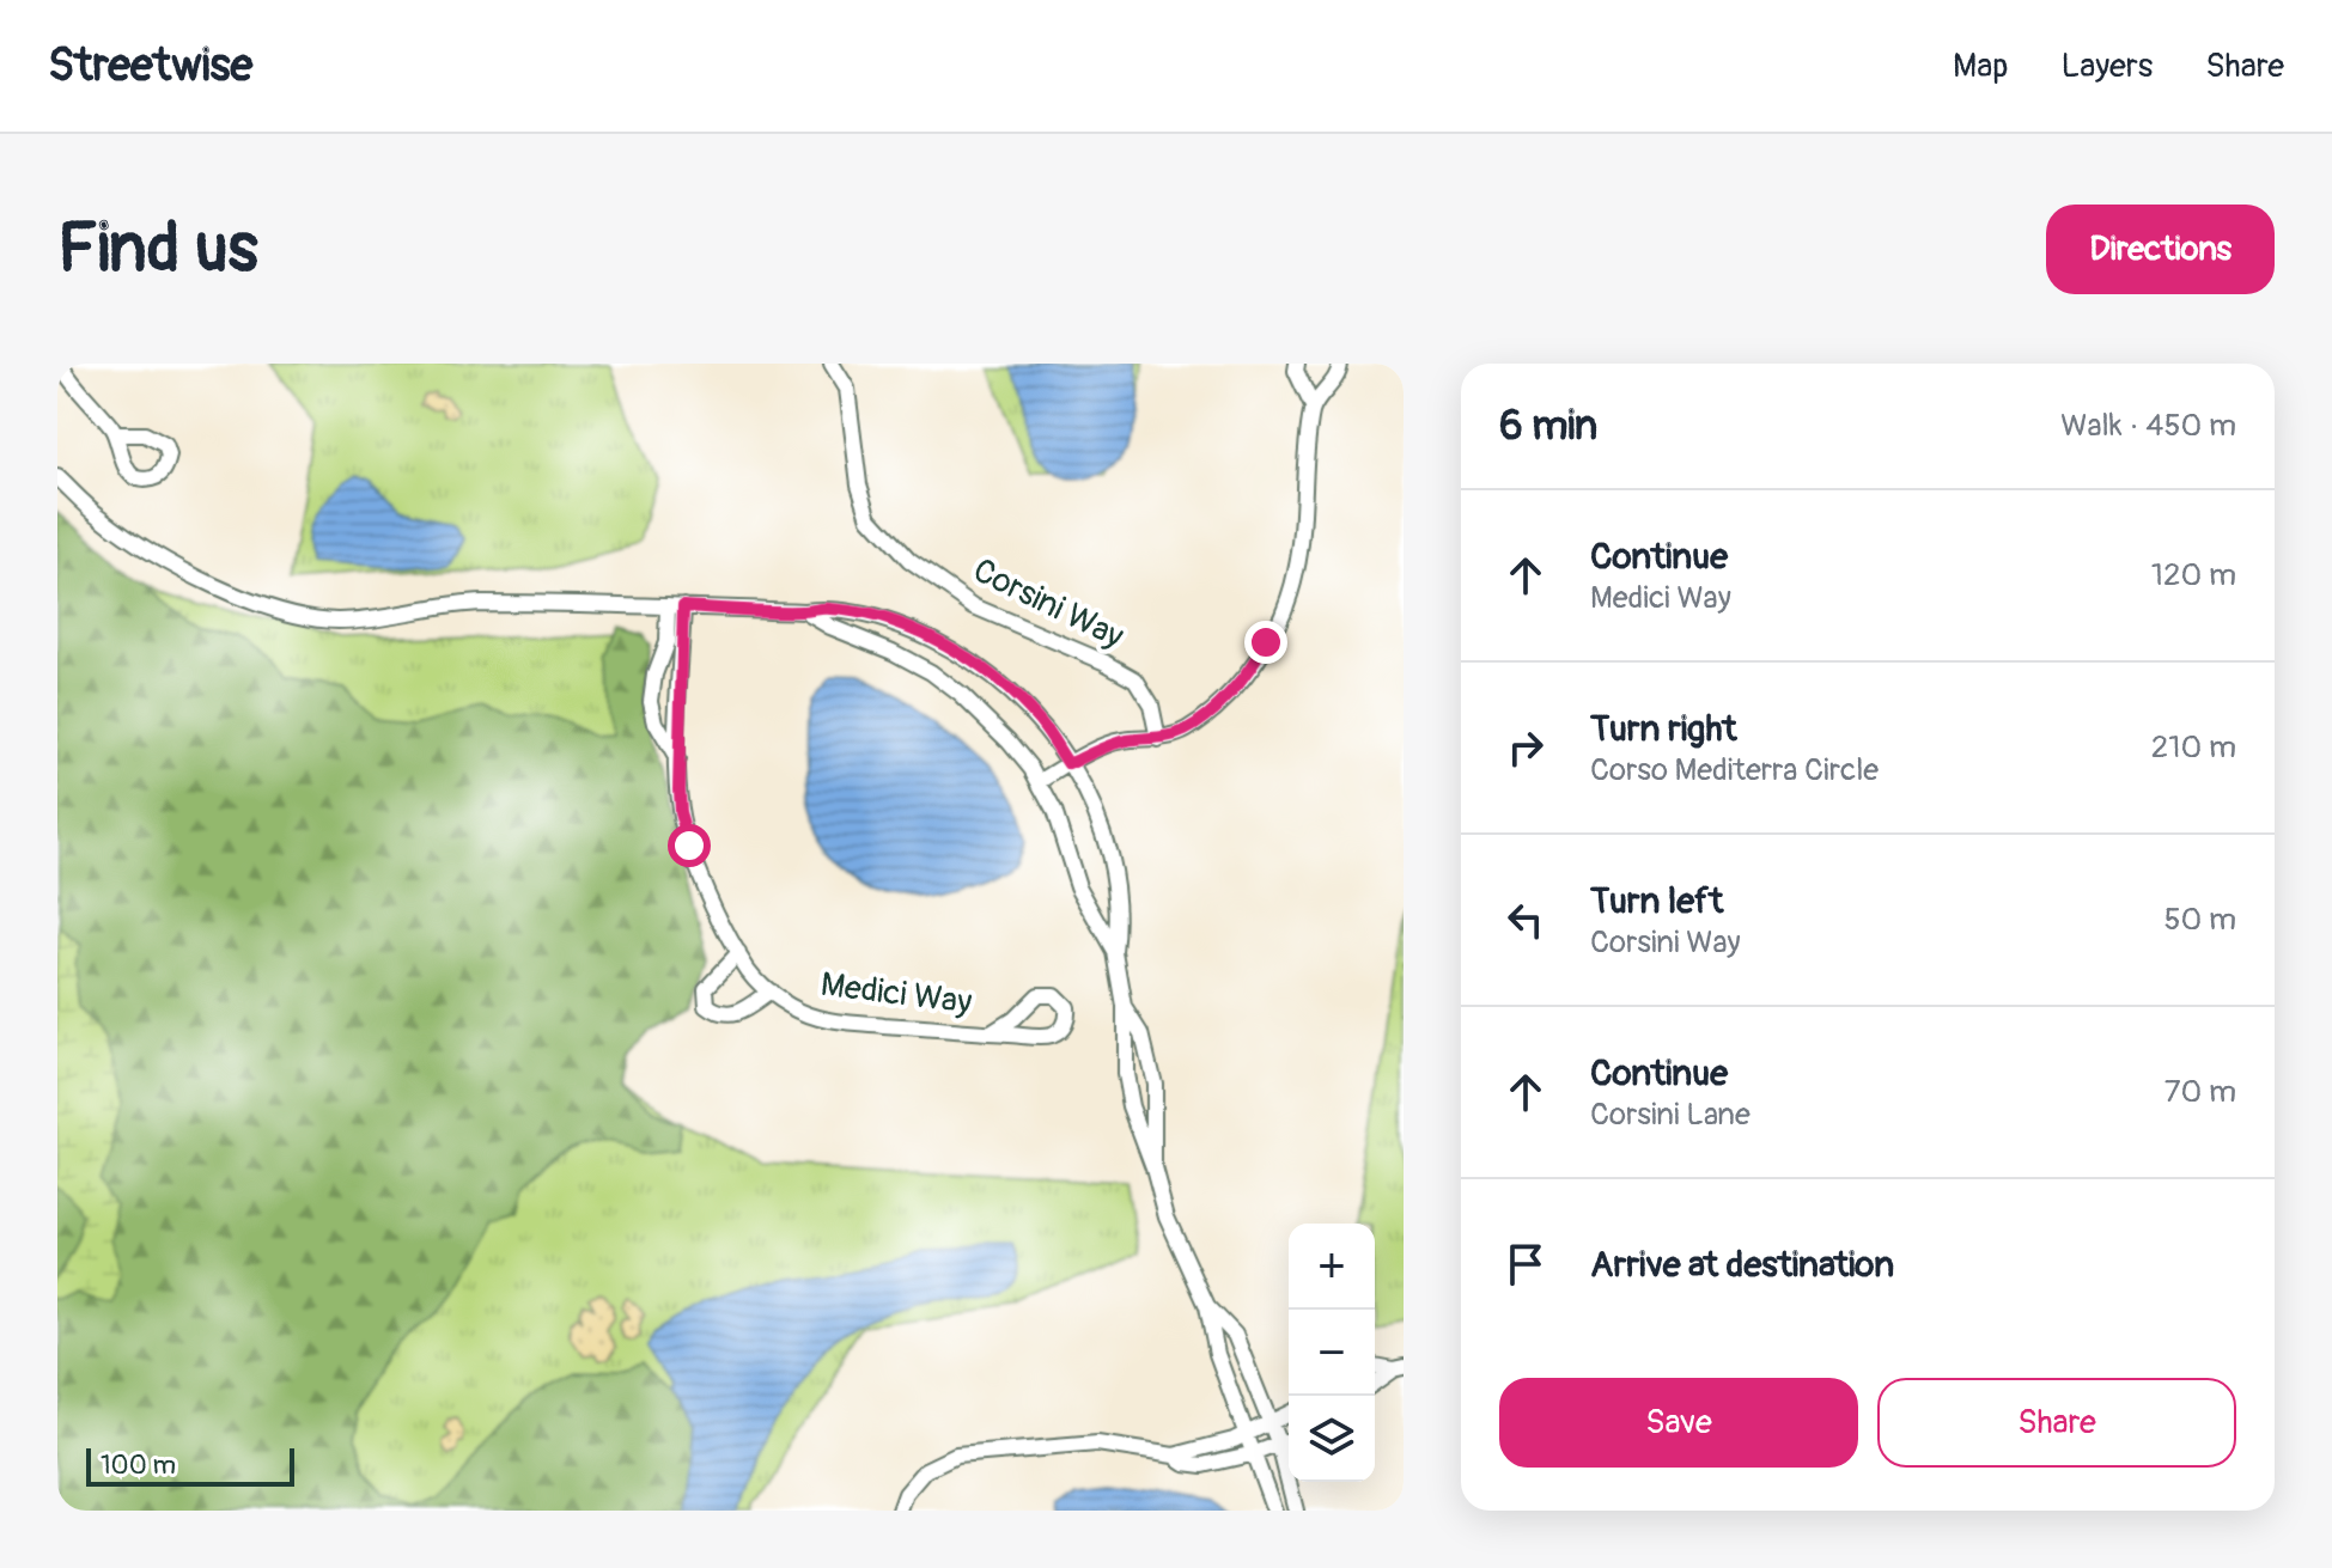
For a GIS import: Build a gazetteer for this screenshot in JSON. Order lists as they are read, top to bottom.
{
  "streets": {
    "street": ["Corsini Way", "Medici Way"]
  },
  "scale_bar": "100 m",
  "page": {
    "header": "Streetwise",
    "nav": ["Map", "Layers", "Share"],
    "buttons": [
      "Directions",
      ["Save", "Share"]
    ],
    "title": "Find us",
    "heading": ["6 min", "Walk · 450 m"],
    "list": [
      ["Continue", "Medici Way", "120 m"],
      ["Turn right", "Corso Mediterra Circle", "210 m"],
      ["Turn left", "Corsini Way", "50 m"],
      ["Continue", "Corsini Lane", "70 m"],
      "Arrive at destination"
    ],
    "map_buttons": ["+", "−"],
    "scale": "100 m"
  }
}
